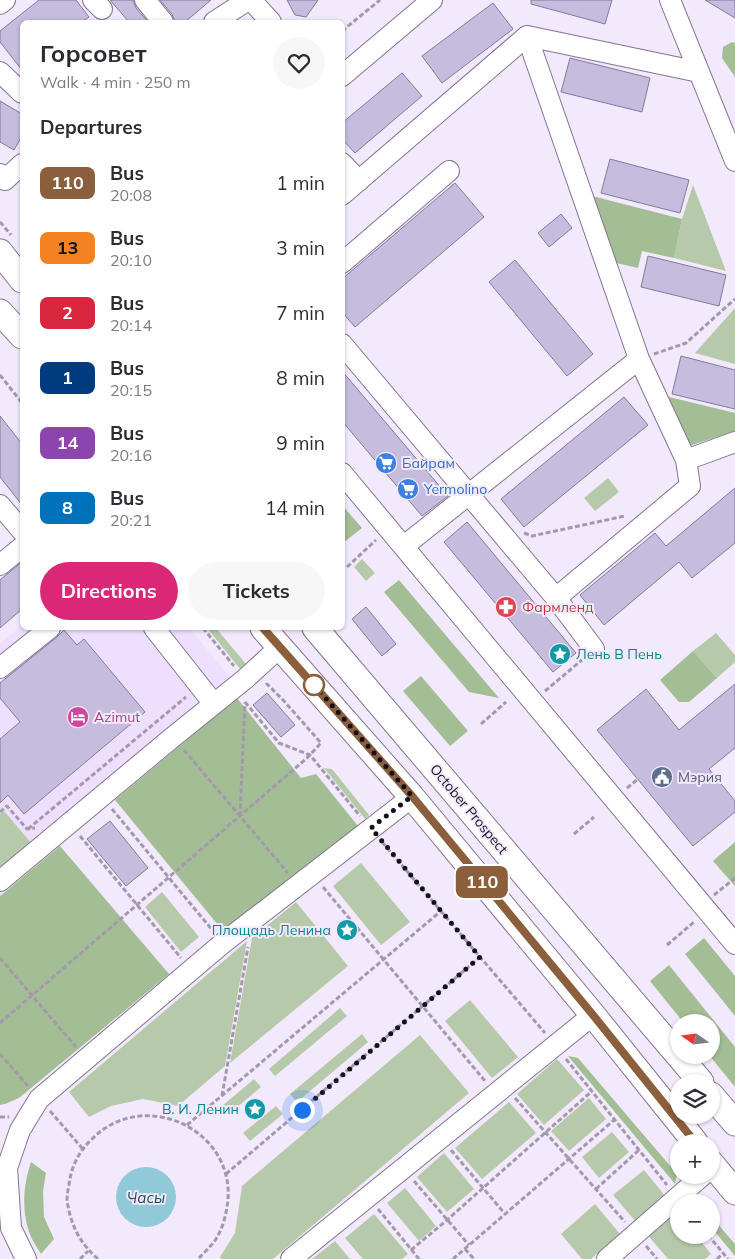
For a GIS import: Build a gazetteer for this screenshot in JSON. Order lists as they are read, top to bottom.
{
  "streets": {
    "main road": ["October Prospect"]
  },
  "water": ["Часы"],
  "places": {
    "supermarket": ["Байрам", "Yermolino"],
    "pharmacy": ["Фармленд"],
    "place": ["Лень В Пень", "Площадь Ленина", "В. И. Ленин"],
    "hotel": ["Azimut"],
    "public building": ["Мэрия"]
  },
  "lines": ["bus line 110"],
  "north": "left",
  "page": {
    "on_map": "110",
    "heading": [
      ["Горсовет", "Walk · 4 min · 250 m"],
      "Departures"
    ],
    "list": [
      {
        "mark": "110",
        "name": "Bus",
        "note": "20:08",
        "value": "1 min"
      },
      {
        "mark": "13",
        "name": "Bus",
        "note": "20:10",
        "value": "3 min"
      },
      {
        "mark": "2",
        "name": "Bus",
        "note": "20:14",
        "value": "7 min"
      },
      {
        "mark": "1",
        "name": "Bus",
        "note": "20:15",
        "value": "8 min"
      },
      {
        "mark": "14",
        "name": "Bus",
        "note": "20:16",
        "value": "9 min"
      },
      {
        "mark": "8",
        "name": "Bus",
        "note": "20:21",
        "value": "14 min"
      }
    ],
    "buttons": ["Directions", "Tickets"],
    "map_buttons": ["+", "−"]
  }
}
